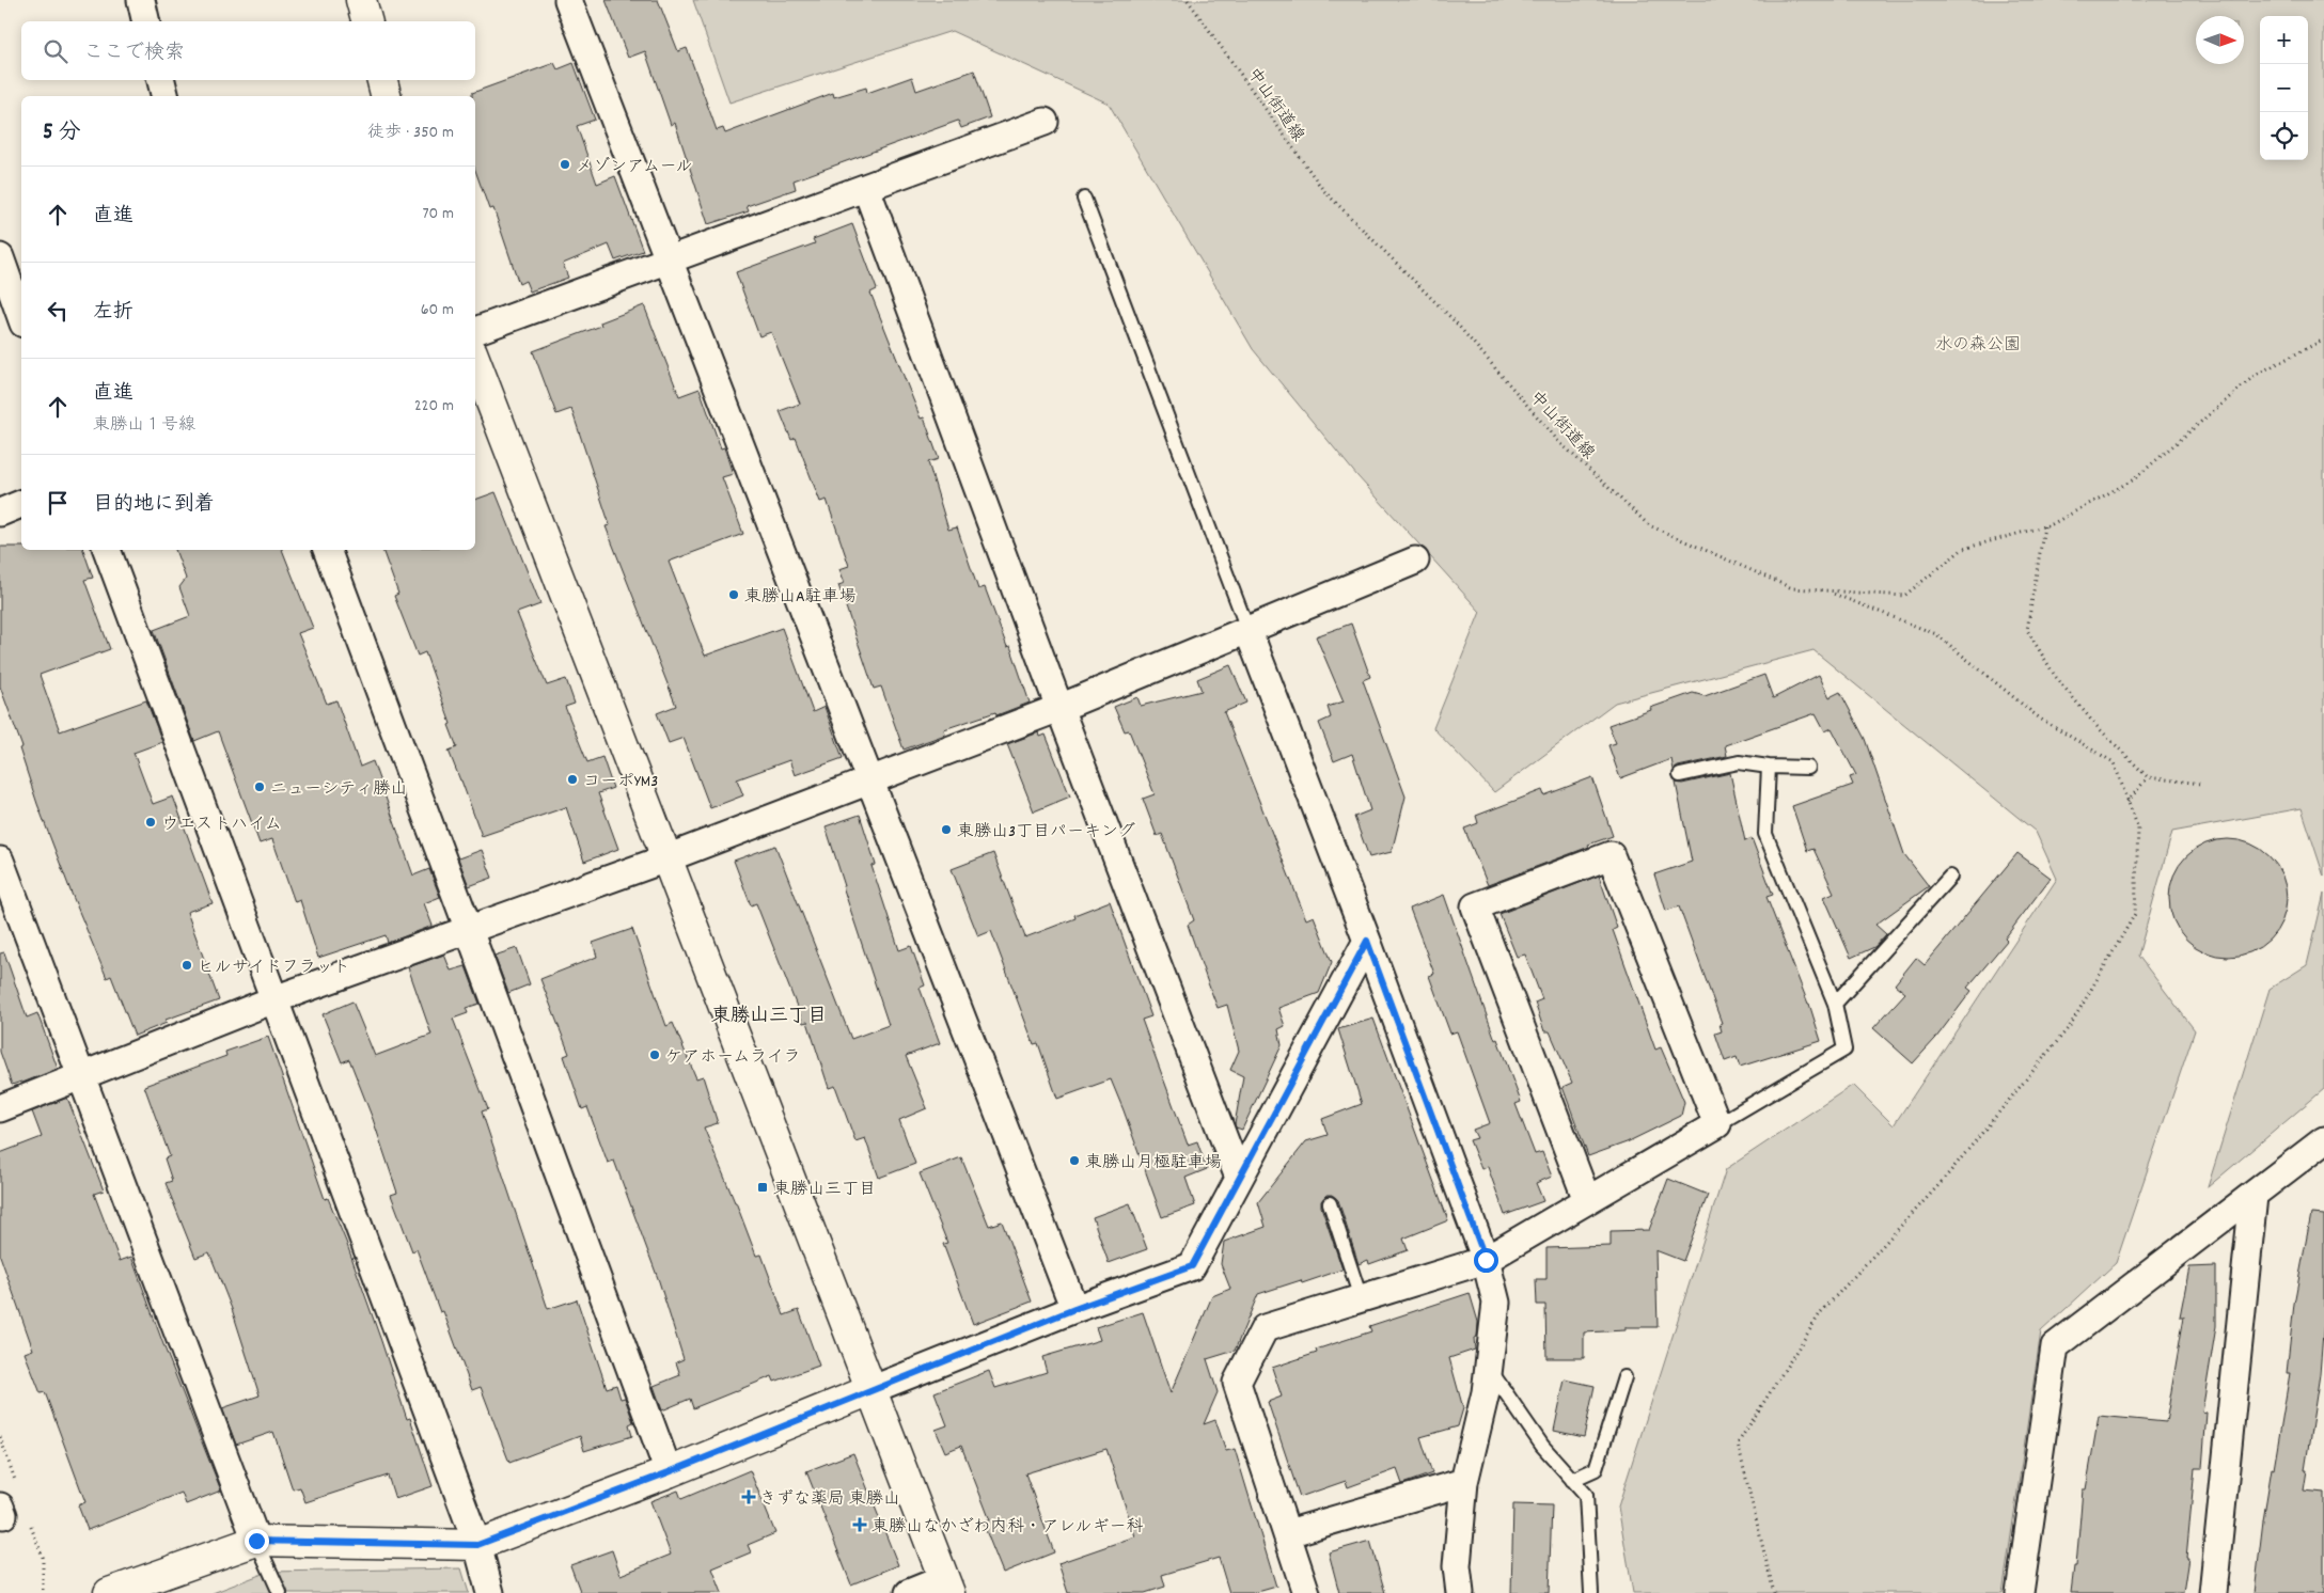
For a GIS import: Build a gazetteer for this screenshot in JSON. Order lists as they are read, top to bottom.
{
  "streets": {
    "path": ["中山街道線"]
  },
  "districts": ["東勝山三丁目"],
  "parks": ["水の森公園"],
  "places": {
    "other": [
      "メゾンアムール",
      "東勝山A駐車場",
      "コーポYM3",
      "ニューシティ勝山",
      "ウエストハイム",
      "東勝山3丁目パーキング",
      "ヒルサイドフラット",
      "ケアホームライラ",
      "東勝山月極駐車場"
    ],
    "transit": ["東勝山三丁目"],
    "health": ["きずな薬局 東勝山", "東勝山なかざわ内科・アレルギー科"]
  },
  "north": "right",
  "page": {
    "map_buttons": ["+", "−"],
    "search": "ここで検索",
    "heading": ["5 分", "徒歩 · 350 m"],
    "list": [
      ["直進", "70 m"],
      ["左折", "60 m"],
      ["直進", "東勝山１号線", "220 m"],
      "目的地に到着"
    ]
  }
}
